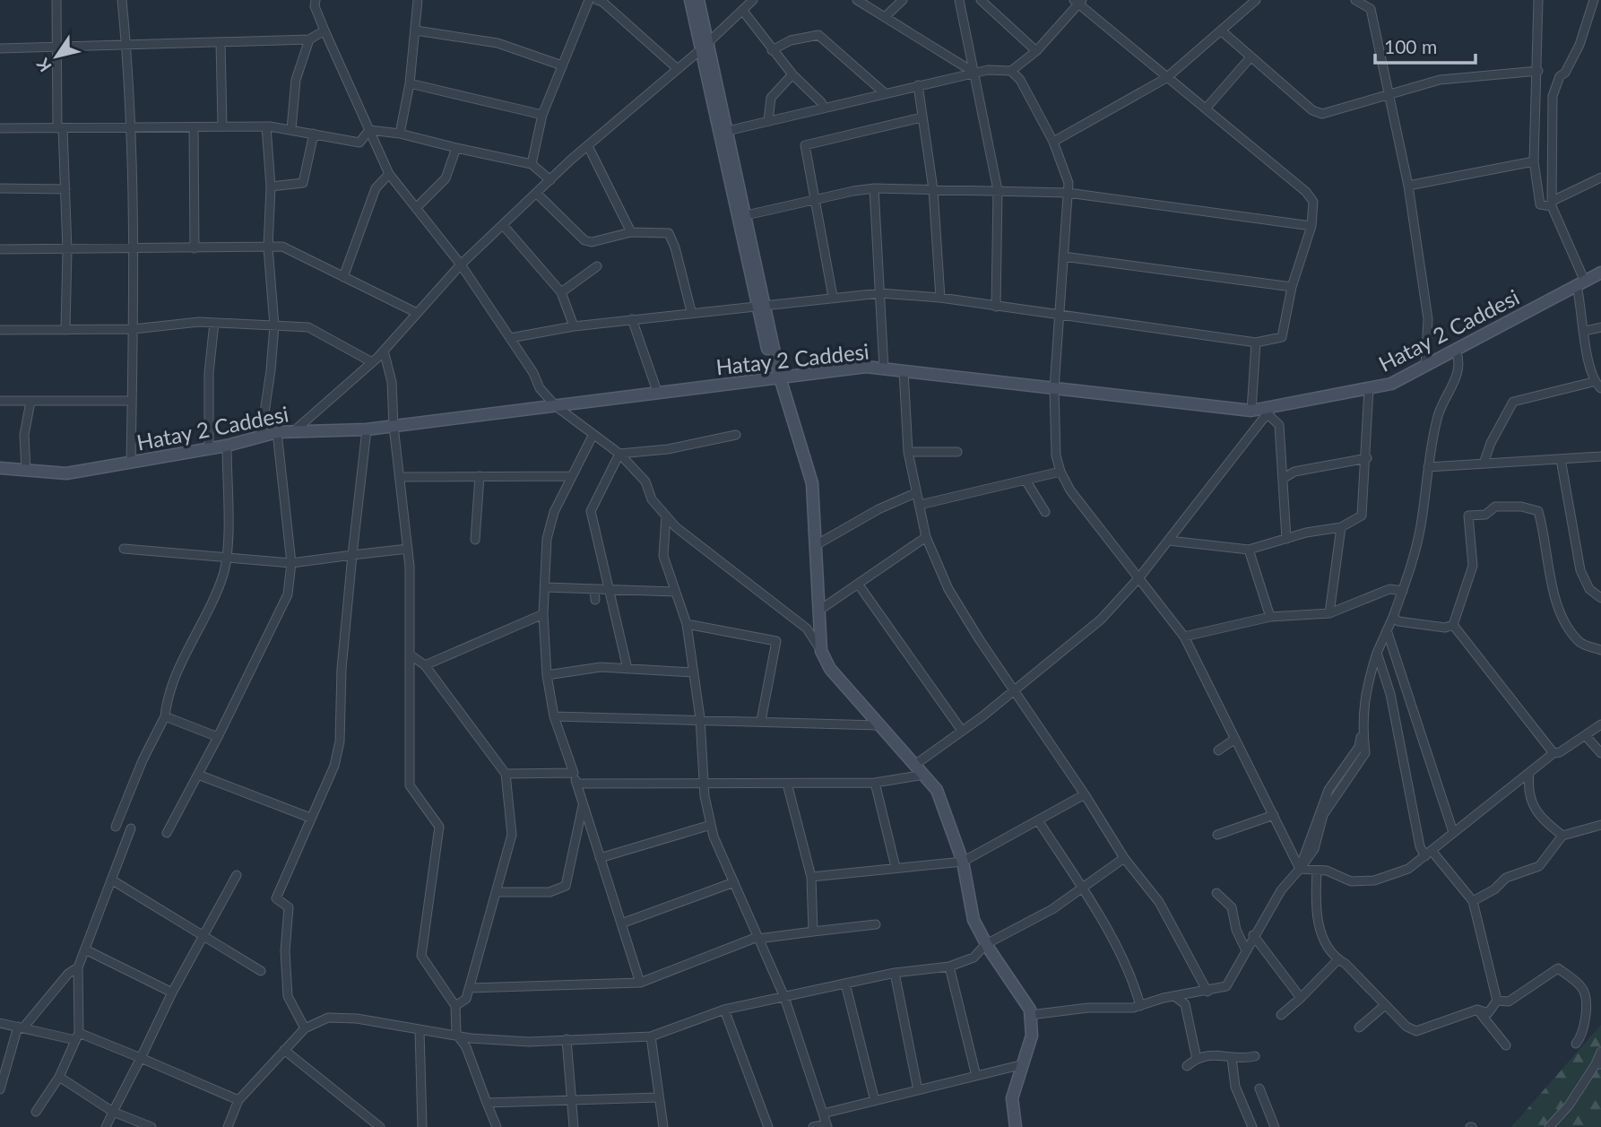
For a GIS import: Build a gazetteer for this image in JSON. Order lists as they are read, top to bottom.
{
  "streets": {
    "street": ["Hatay 2 Caddesi"]
  },
  "scale_bar": "100 m",
  "north": "bottom left"
}
